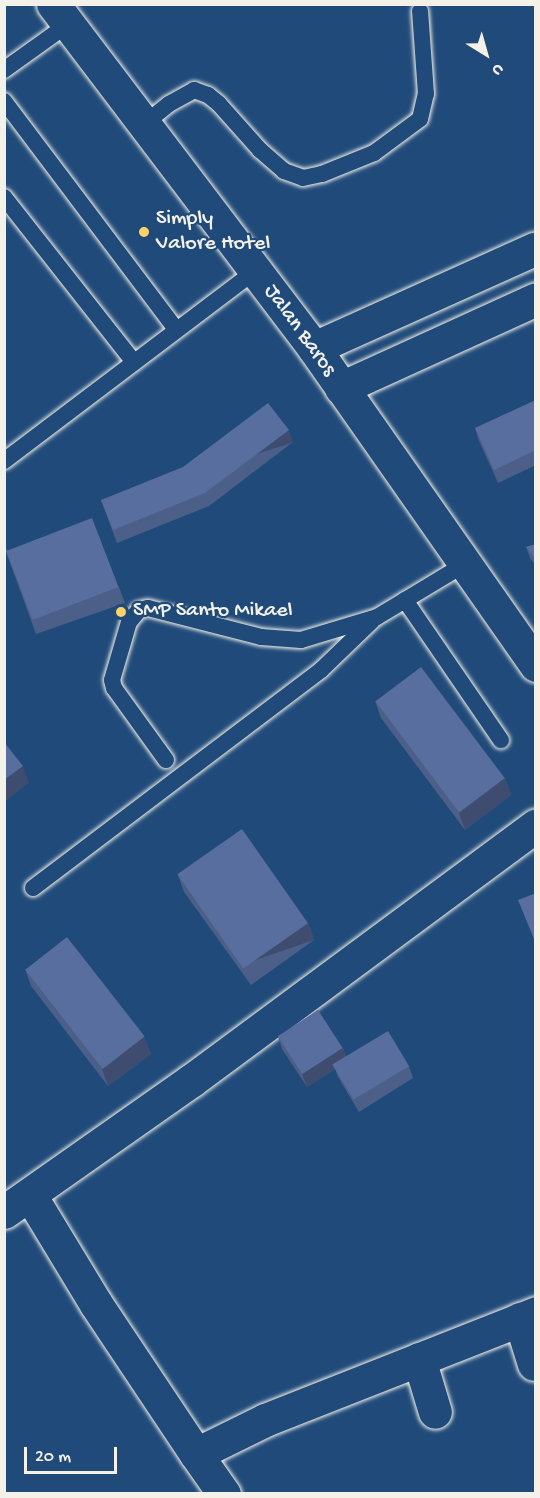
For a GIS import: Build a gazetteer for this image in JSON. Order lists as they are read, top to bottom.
{
  "streets": {
    "street": ["Jalan Baros"]
  },
  "places": ["Simply Valore Hotel", "SMP Santo Mikael"],
  "scale_bar": "20 m",
  "north": "bottom right"
}
